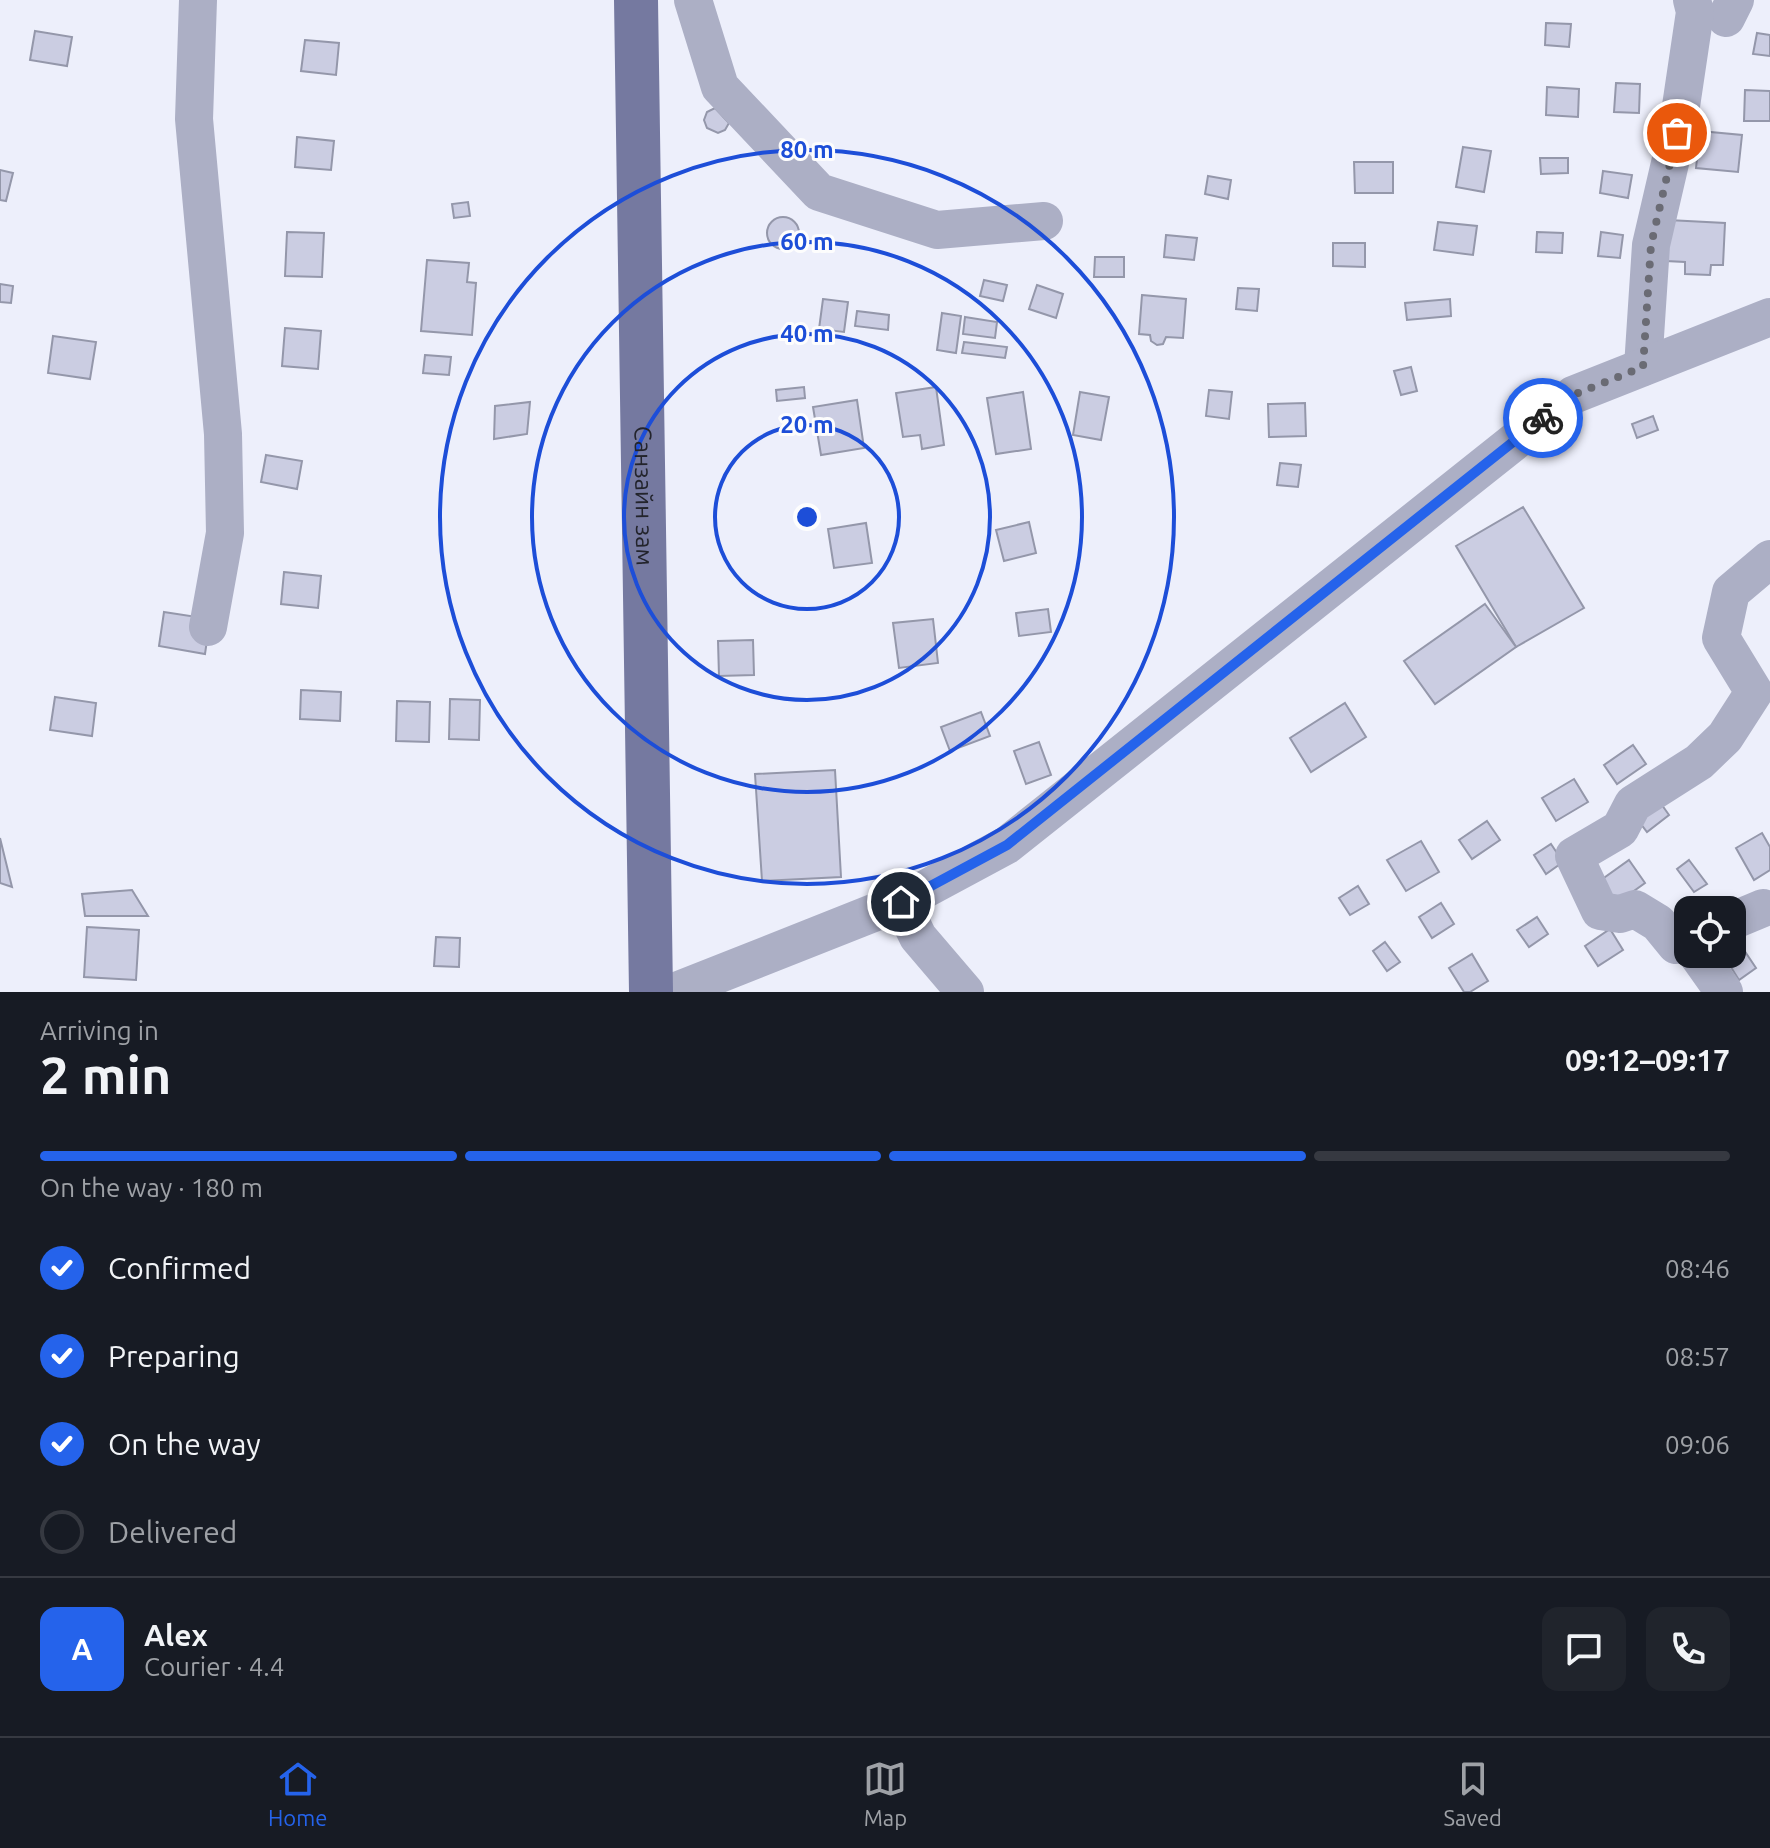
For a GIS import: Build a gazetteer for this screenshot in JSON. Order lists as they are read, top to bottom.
{
  "streets": {
    "main road": ["Санзайн зам"]
  },
  "page": {
    "heading": ["2 min", "Arriving in", "09:12–09:17"],
    "panel": ["Alex", "Courier · 4.4"],
    "bar": "On the way · 180 m",
    "list": [
      ["Confirmed", "08:46"],
      ["Preparing", "08:57"],
      ["On the way", "09:06"],
      "Delivered"
    ],
    "round": "A",
    "tabs": ["Home", "Map", "Saved"]
  },
  "rings": [
    "80 m",
    "60 m",
    "40 m",
    "20 m"
  ]
}
